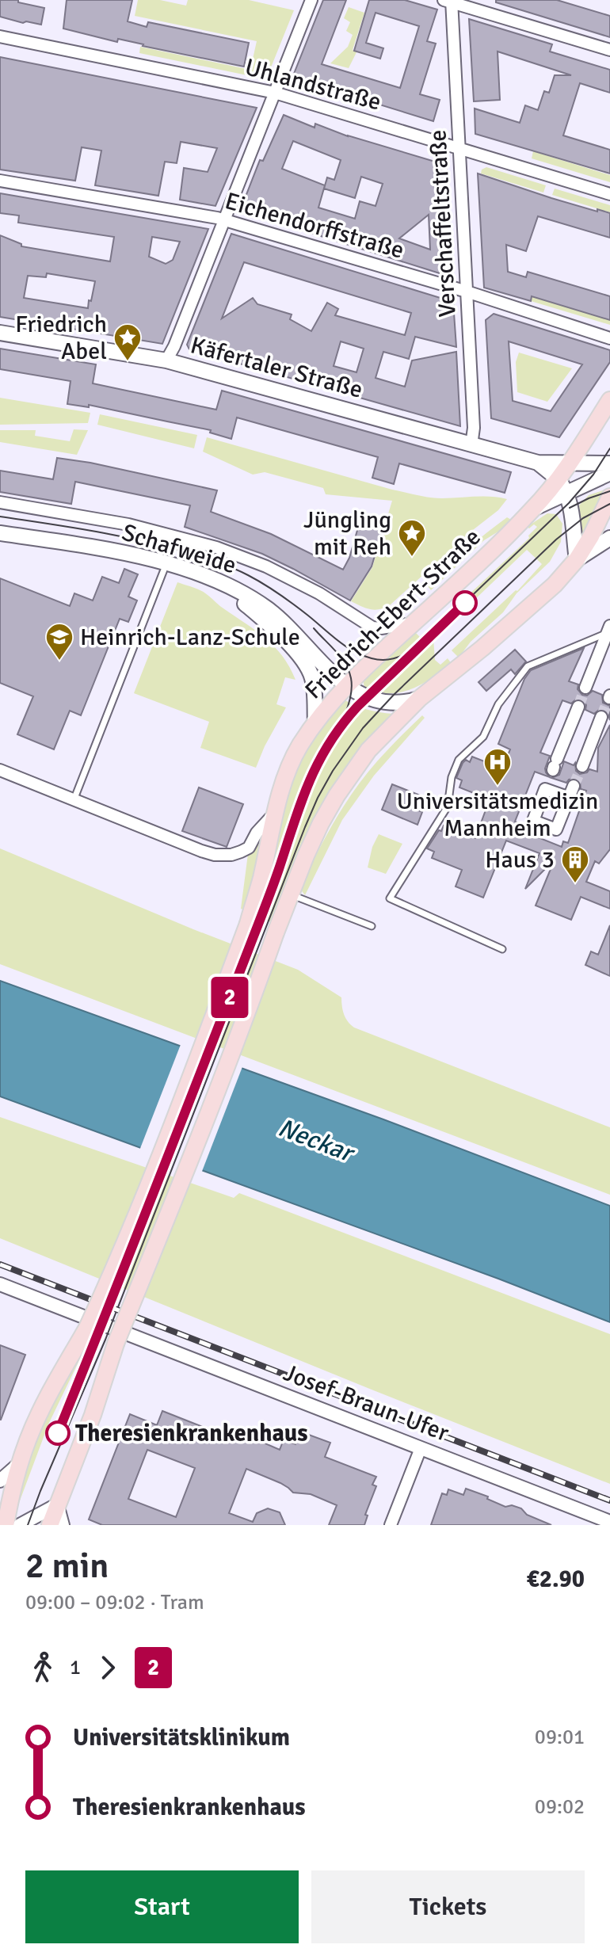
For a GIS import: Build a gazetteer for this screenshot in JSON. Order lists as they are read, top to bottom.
{
  "streets": {
    "main road": ["Käfertaler Straße", "Schafweide", "Friedrich-Ebert-Straße"],
    "street": [
      "Uhlandstraße",
      "Verschaffeltstraße",
      "Eichendorffstraße",
      "Josef-Braun-Ufer"
    ]
  },
  "crossings": [
    ["Uhlandstraße", "Verschaffeltstraße"],
    ["Verschaffeltstraße", "Eichendorffstraße"],
    ["Verschaffeltstraße", "Käfertaler Straße"],
    ["Käfertaler Straße", "Friedrich-Ebert-Straße"],
    ["Schafweide", "Friedrich-Ebert-Straße"]
  ],
  "water": ["Neckar"],
  "places": {
    "place": ["Friedrich Abel", "Jüngling mit Reh"],
    "school or university": ["Heinrich-Lanz-Schule"],
    "hospital": ["Universitätsmedizin Mannheim"],
    "building": ["Haus 3"],
    "other": ["Theresienkrankenhaus"]
  },
  "lines": ["tram line 2"],
  "page": {
    "on_map": "2",
    "heading": ["2 min", "09:00 – 09:02 · Tram", "€2.90"],
    "legs": ["1", "2"],
    "list": [
      {
        "name": "Universitätsklinikum",
        "value": "09:01"
      },
      {
        "name": "Theresienkrankenhaus",
        "value": "09:02"
      }
    ],
    "buttons": ["Start", "Tickets"]
  }
}
